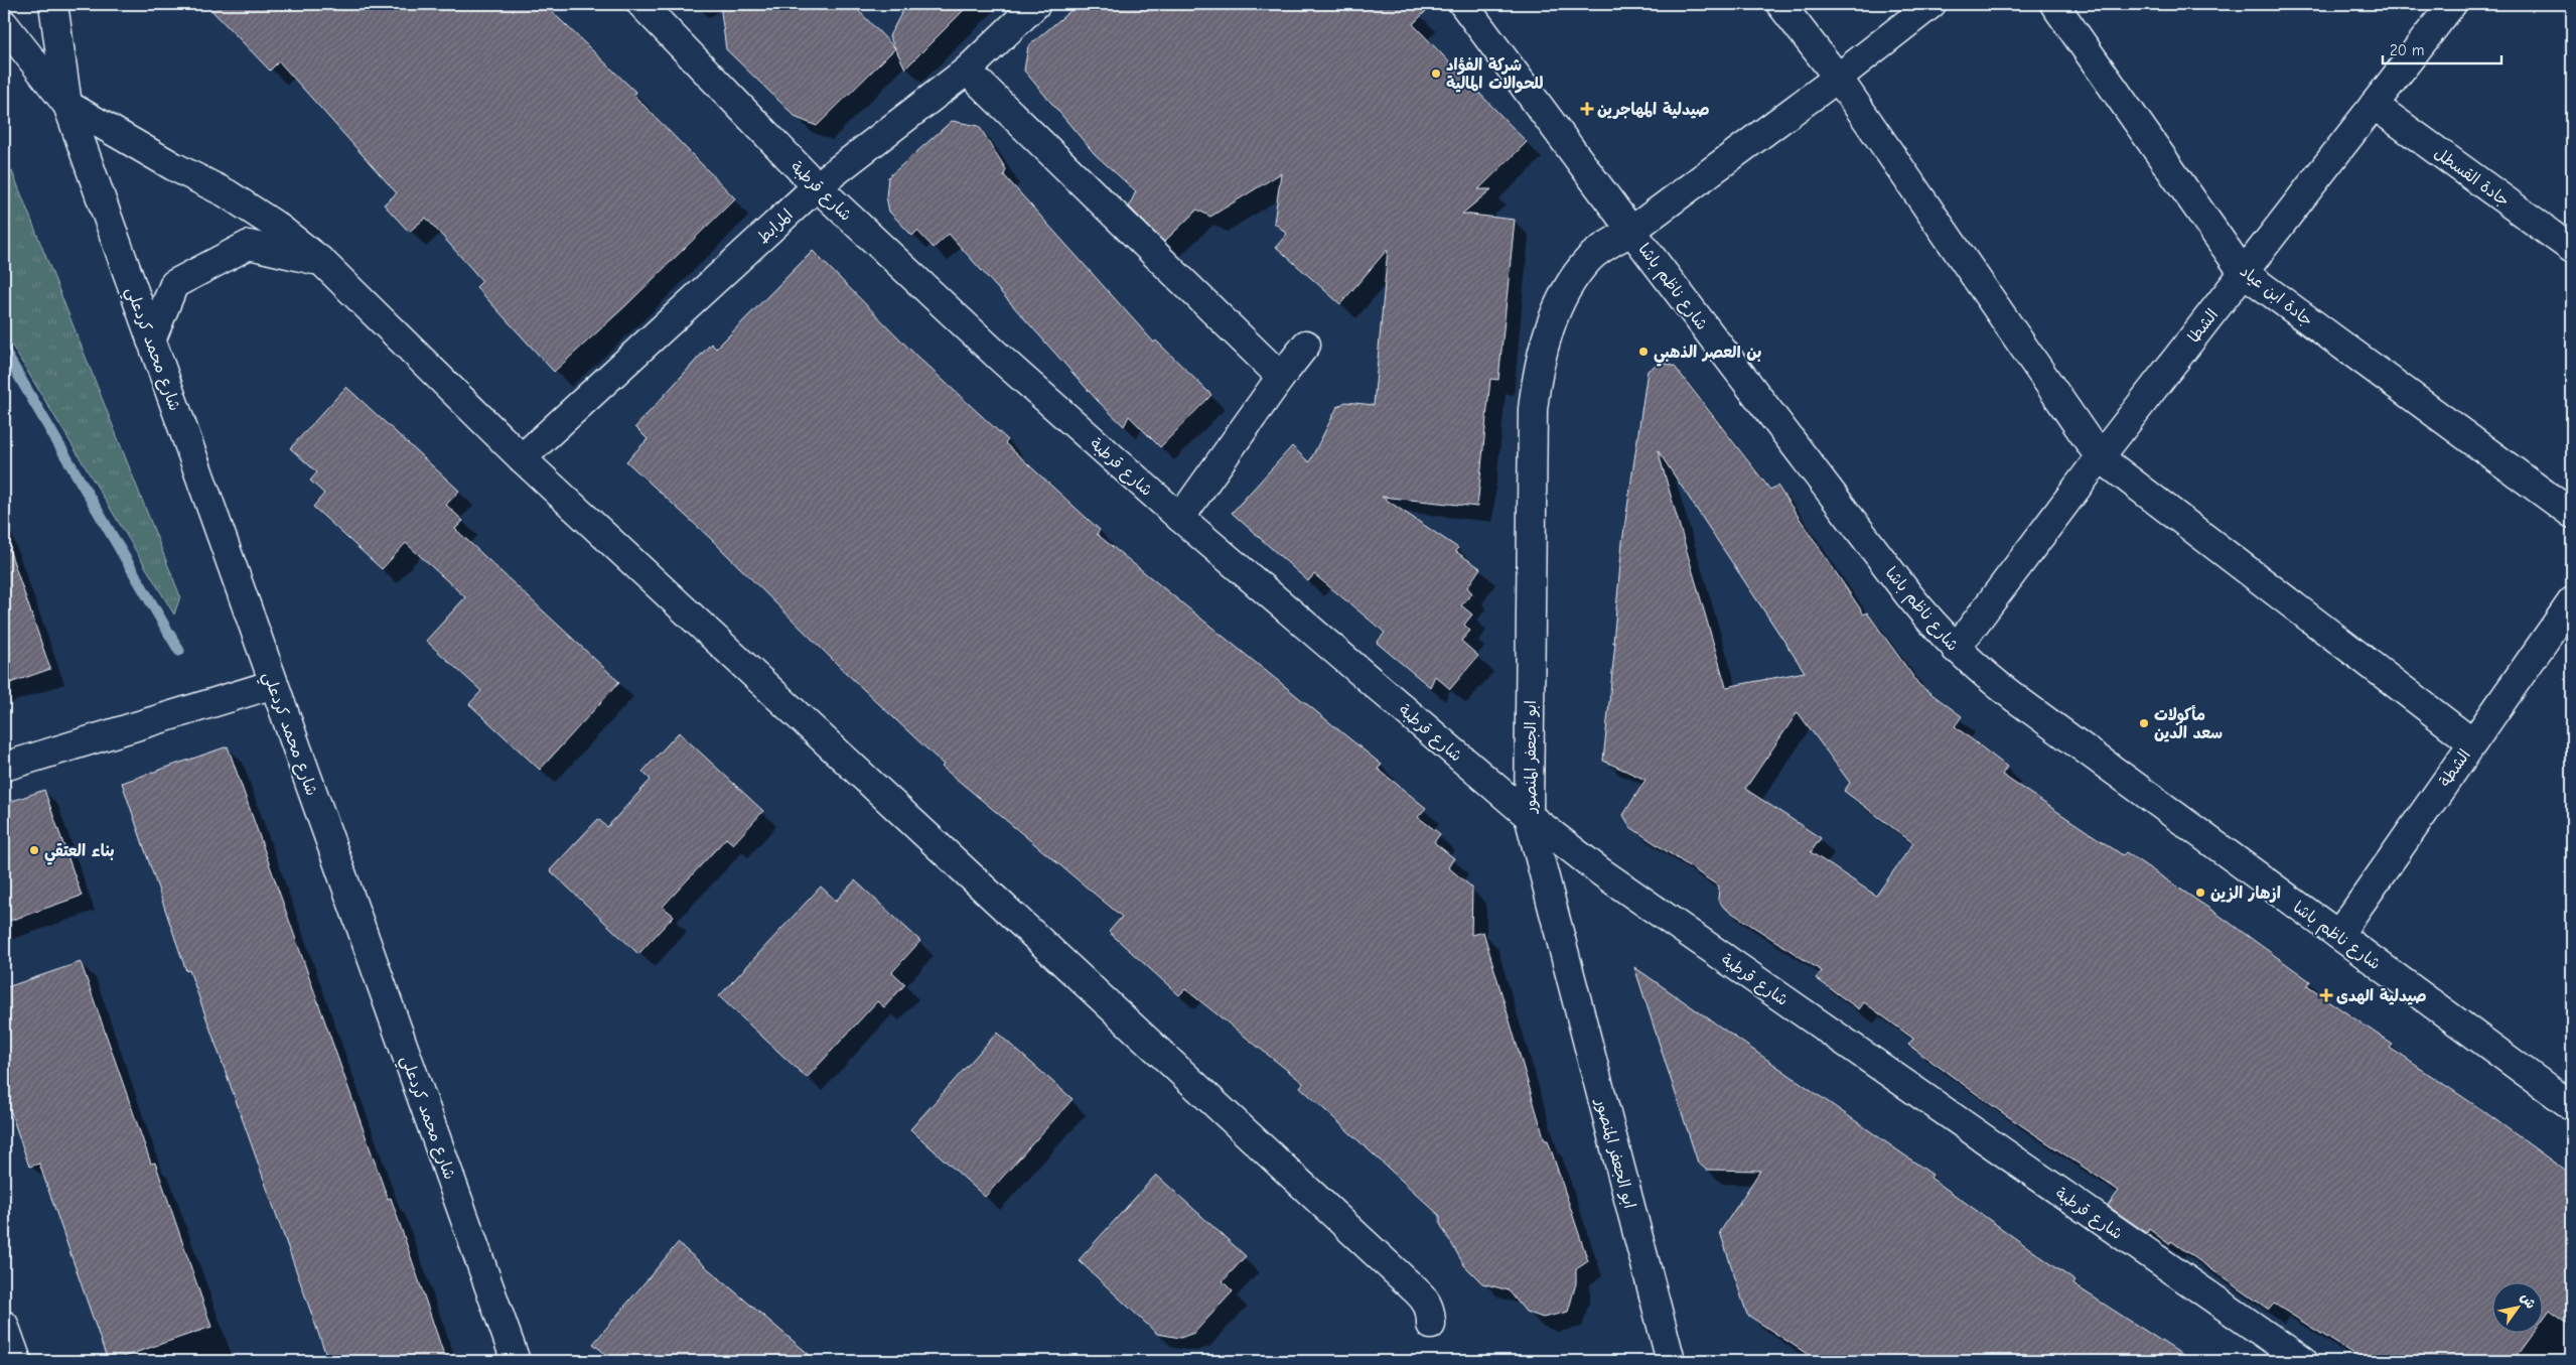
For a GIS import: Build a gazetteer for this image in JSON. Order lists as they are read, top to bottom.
{
  "streets": {
    "street": [
      "جادة القسطل",
      "شارع قرطبة",
      "المرابط",
      "شارع ناظم باشا",
      "جادة ابن عياد",
      "الشطا",
      "شارع محمد كردعلي",
      "ابو الجعفر المنصور",
      "الشطة"
    ]
  },
  "crossings": [
    ["جادة القسطل", "الشطا"],
    ["شارع قرطبة", "المرابط"],
    ["شارع قرطبة", "ابو الجعفر المنصور"],
    ["شارع ناظم باشا", "الشطا"],
    ["شارع ناظم باشا", "ابو الجعفر المنصور"],
    ["شارع ناظم باشا", "الشطة"],
    ["جادة ابن عياد", "الشطا"]
  ],
  "places": {
    "other": [
      "شركة الفؤاد للحوالات المالية",
      "بن العصر الذهبي",
      "مأكولات سعد الدين",
      "بناء العتقي",
      "ازهار الزين"
    ],
    "health": ["صيدلية المهاجرين", "صيدلية الهدى"]
  },
  "scale_bar": "20 m",
  "north": "top right"
}
